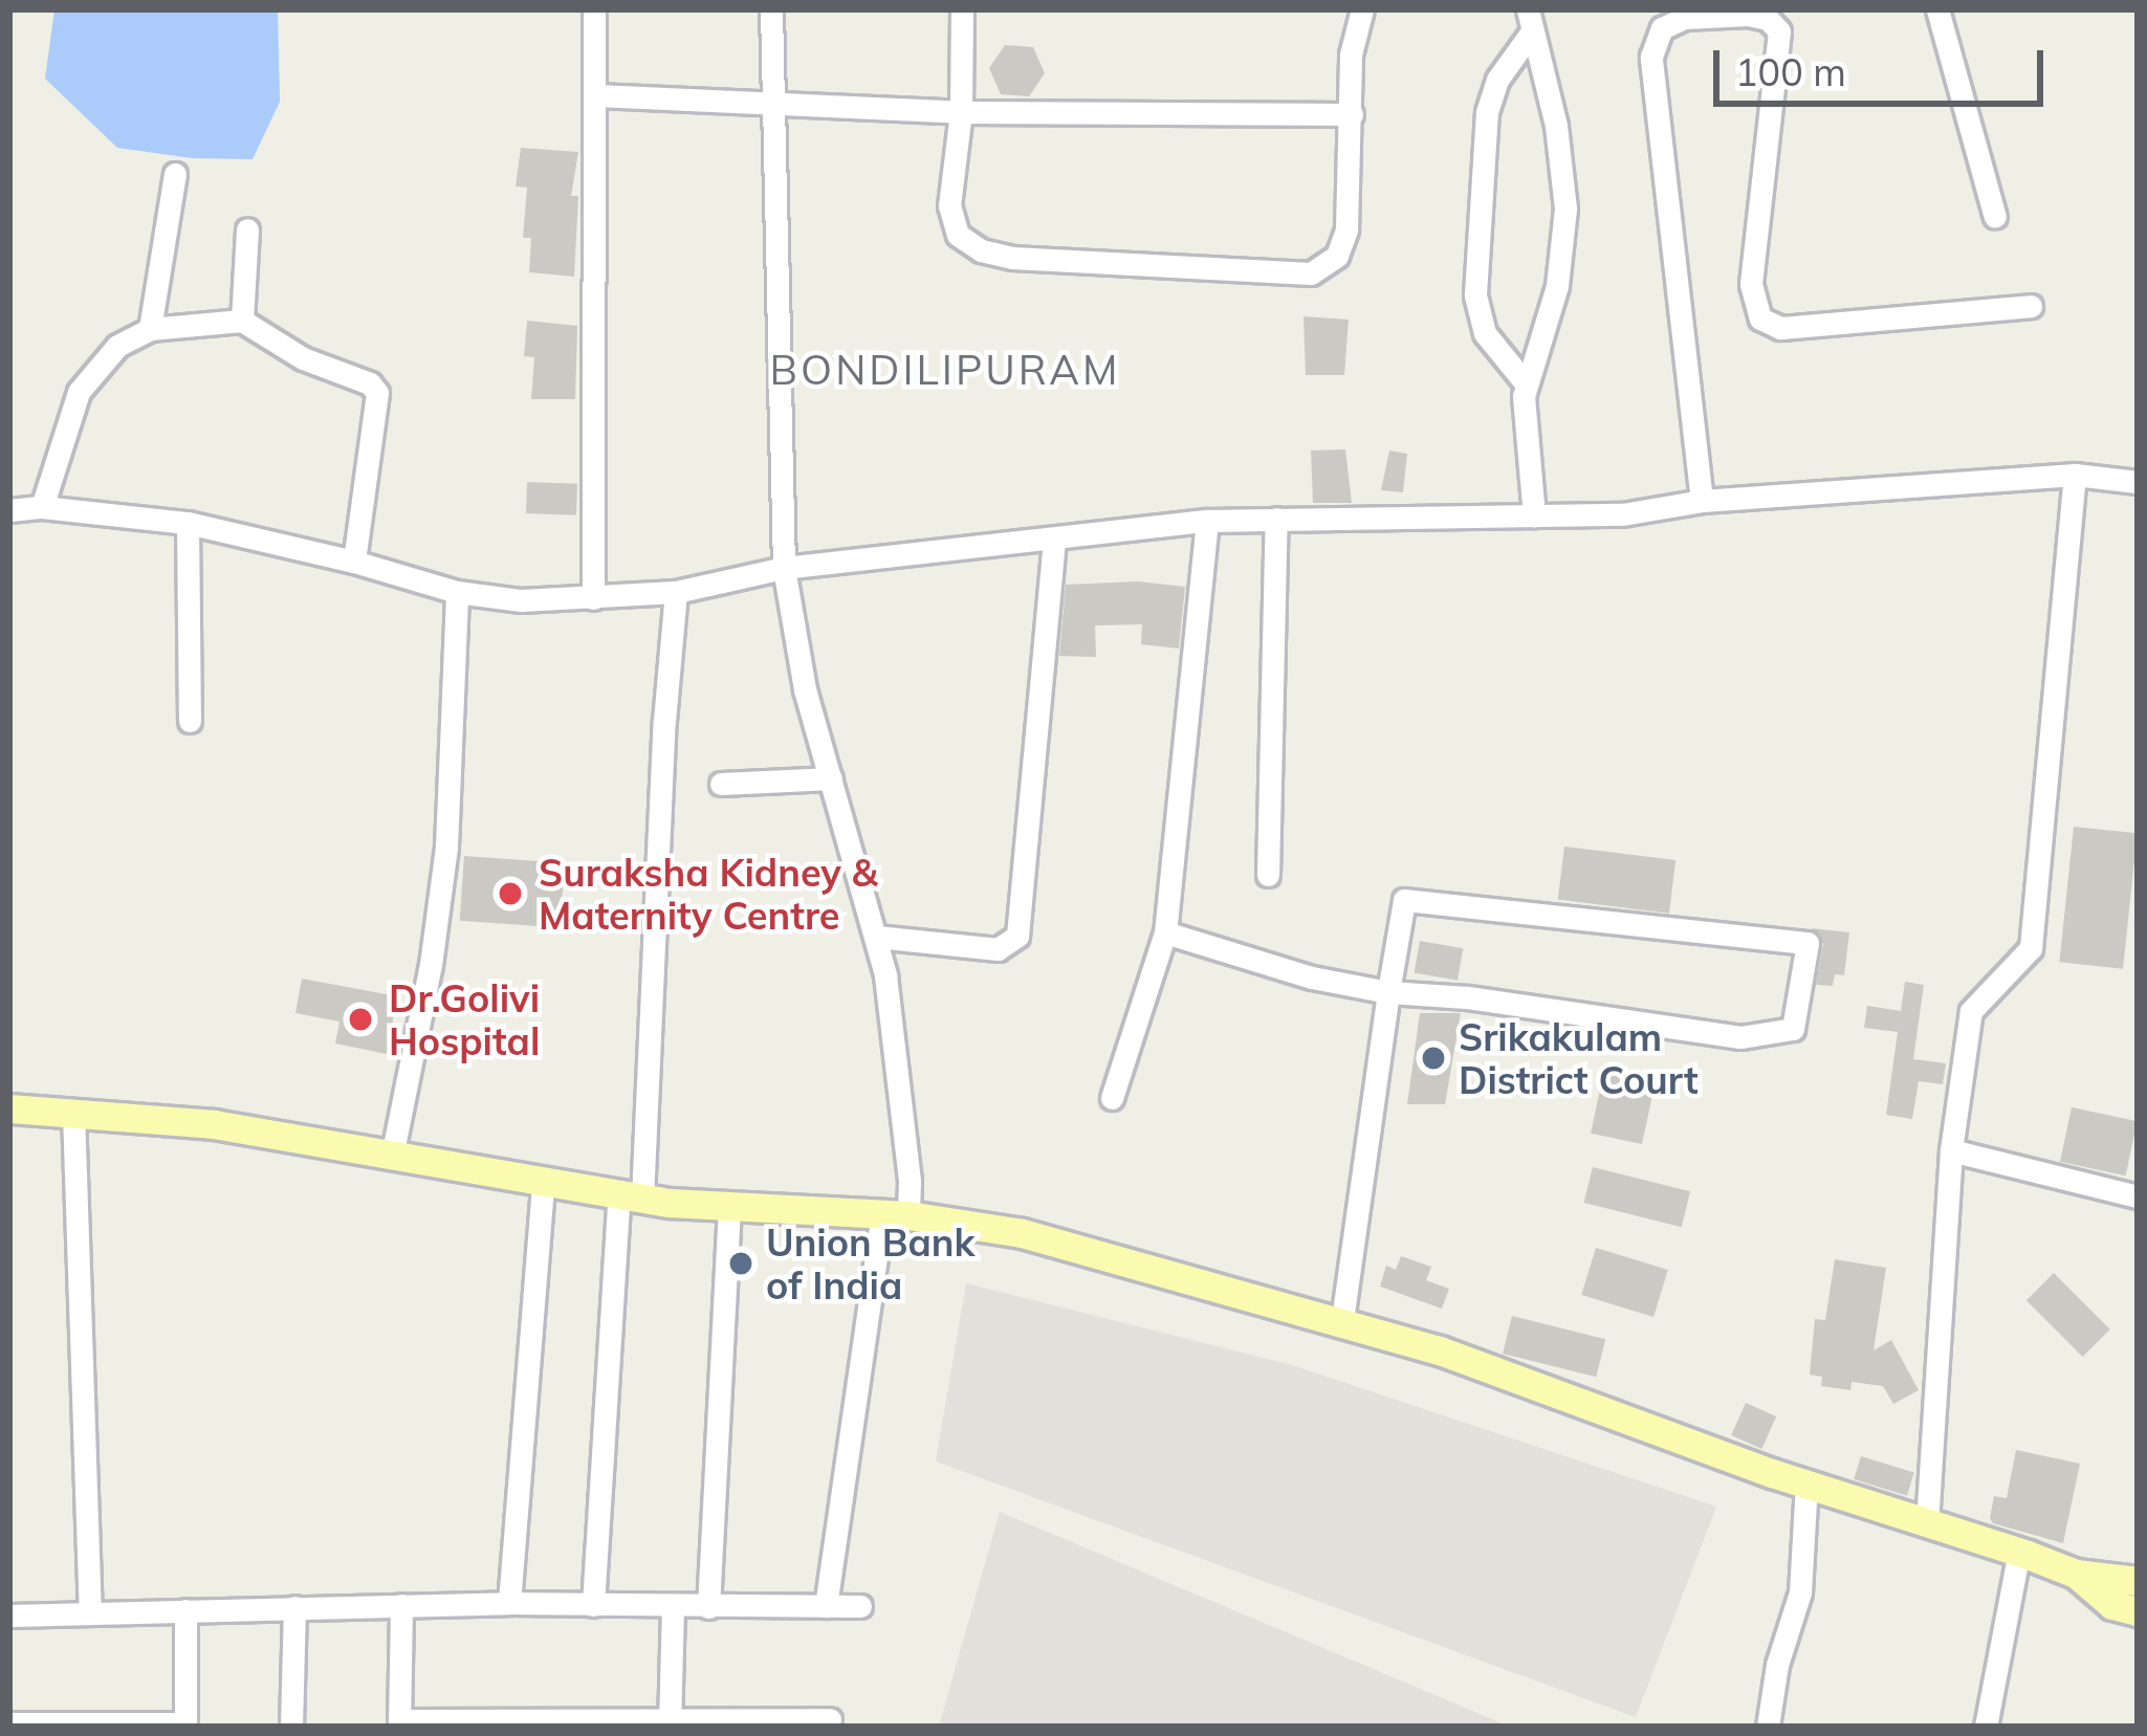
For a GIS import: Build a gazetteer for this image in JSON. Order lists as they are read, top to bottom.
{
  "districts": ["BONDILIPURAM"],
  "places": [
    "Suraksha Kidney & Maternity Centre",
    "Dr.Golivi Hospital",
    "Srikakulam District Court",
    "Union Bank of India"
  ],
  "scale_bar": "100 m"
}
